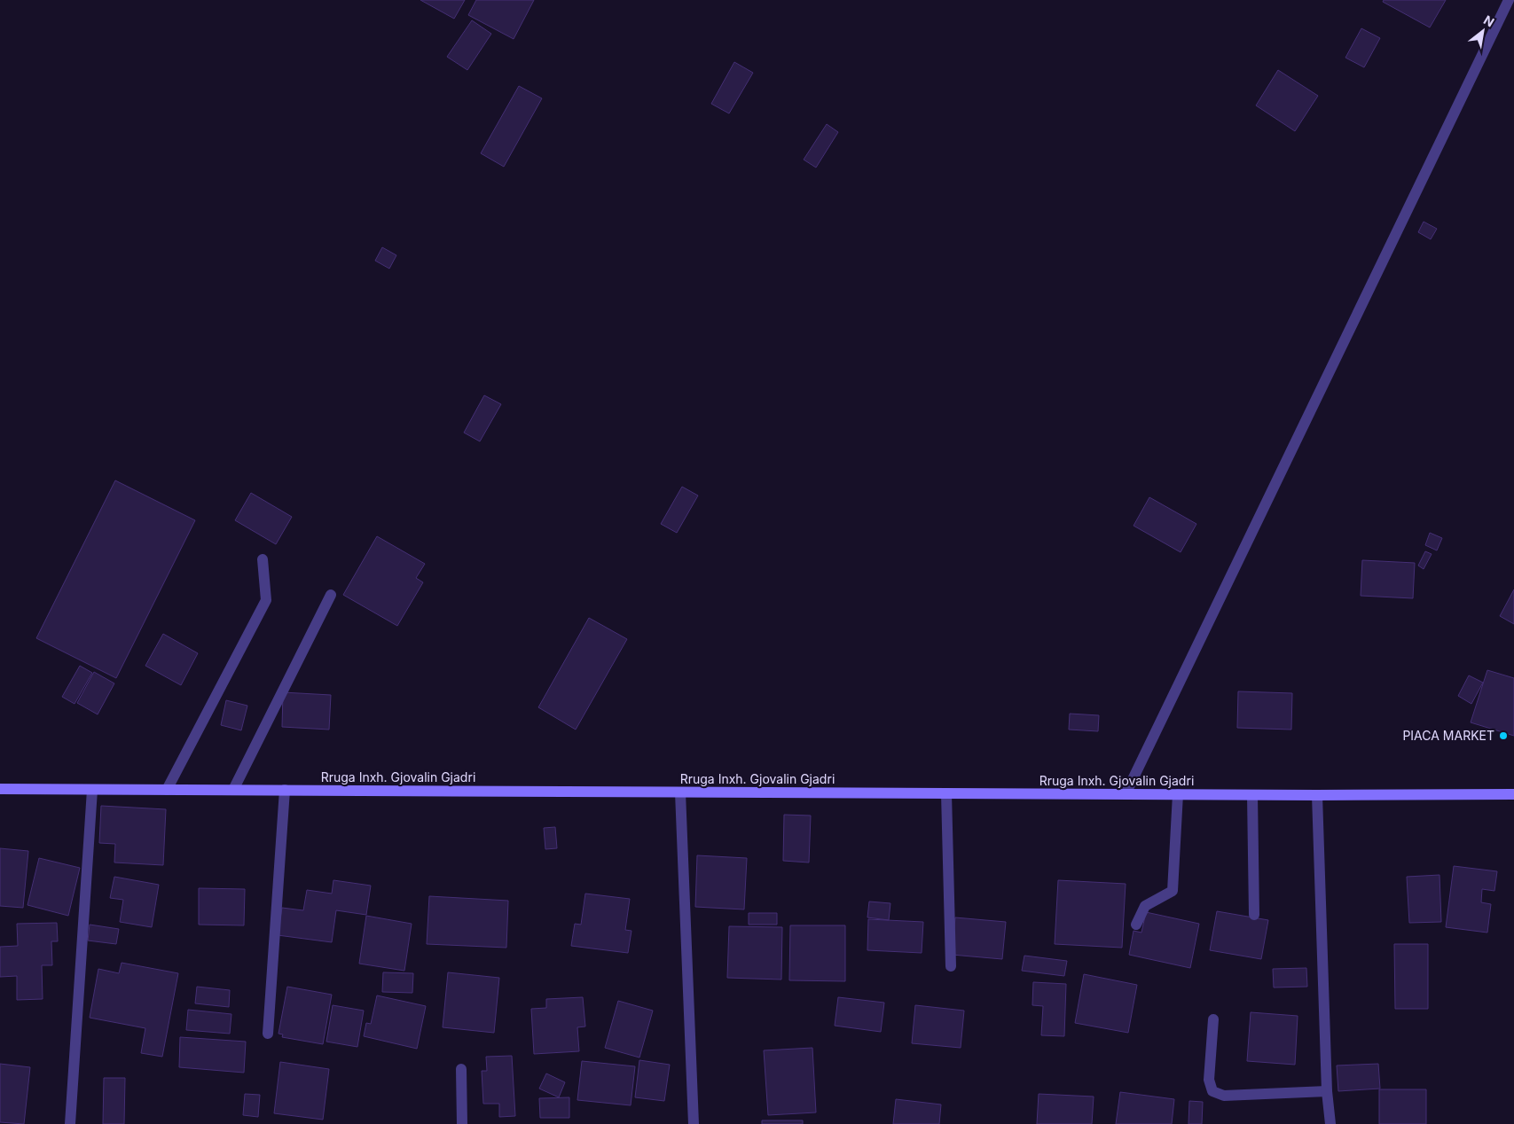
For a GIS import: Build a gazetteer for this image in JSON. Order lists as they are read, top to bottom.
{
  "streets": {
    "main road": ["Rruga Inxh. Gjovalin Gjadri"]
  },
  "places": ["PIACA MARKET"],
  "north": "top right"
}
